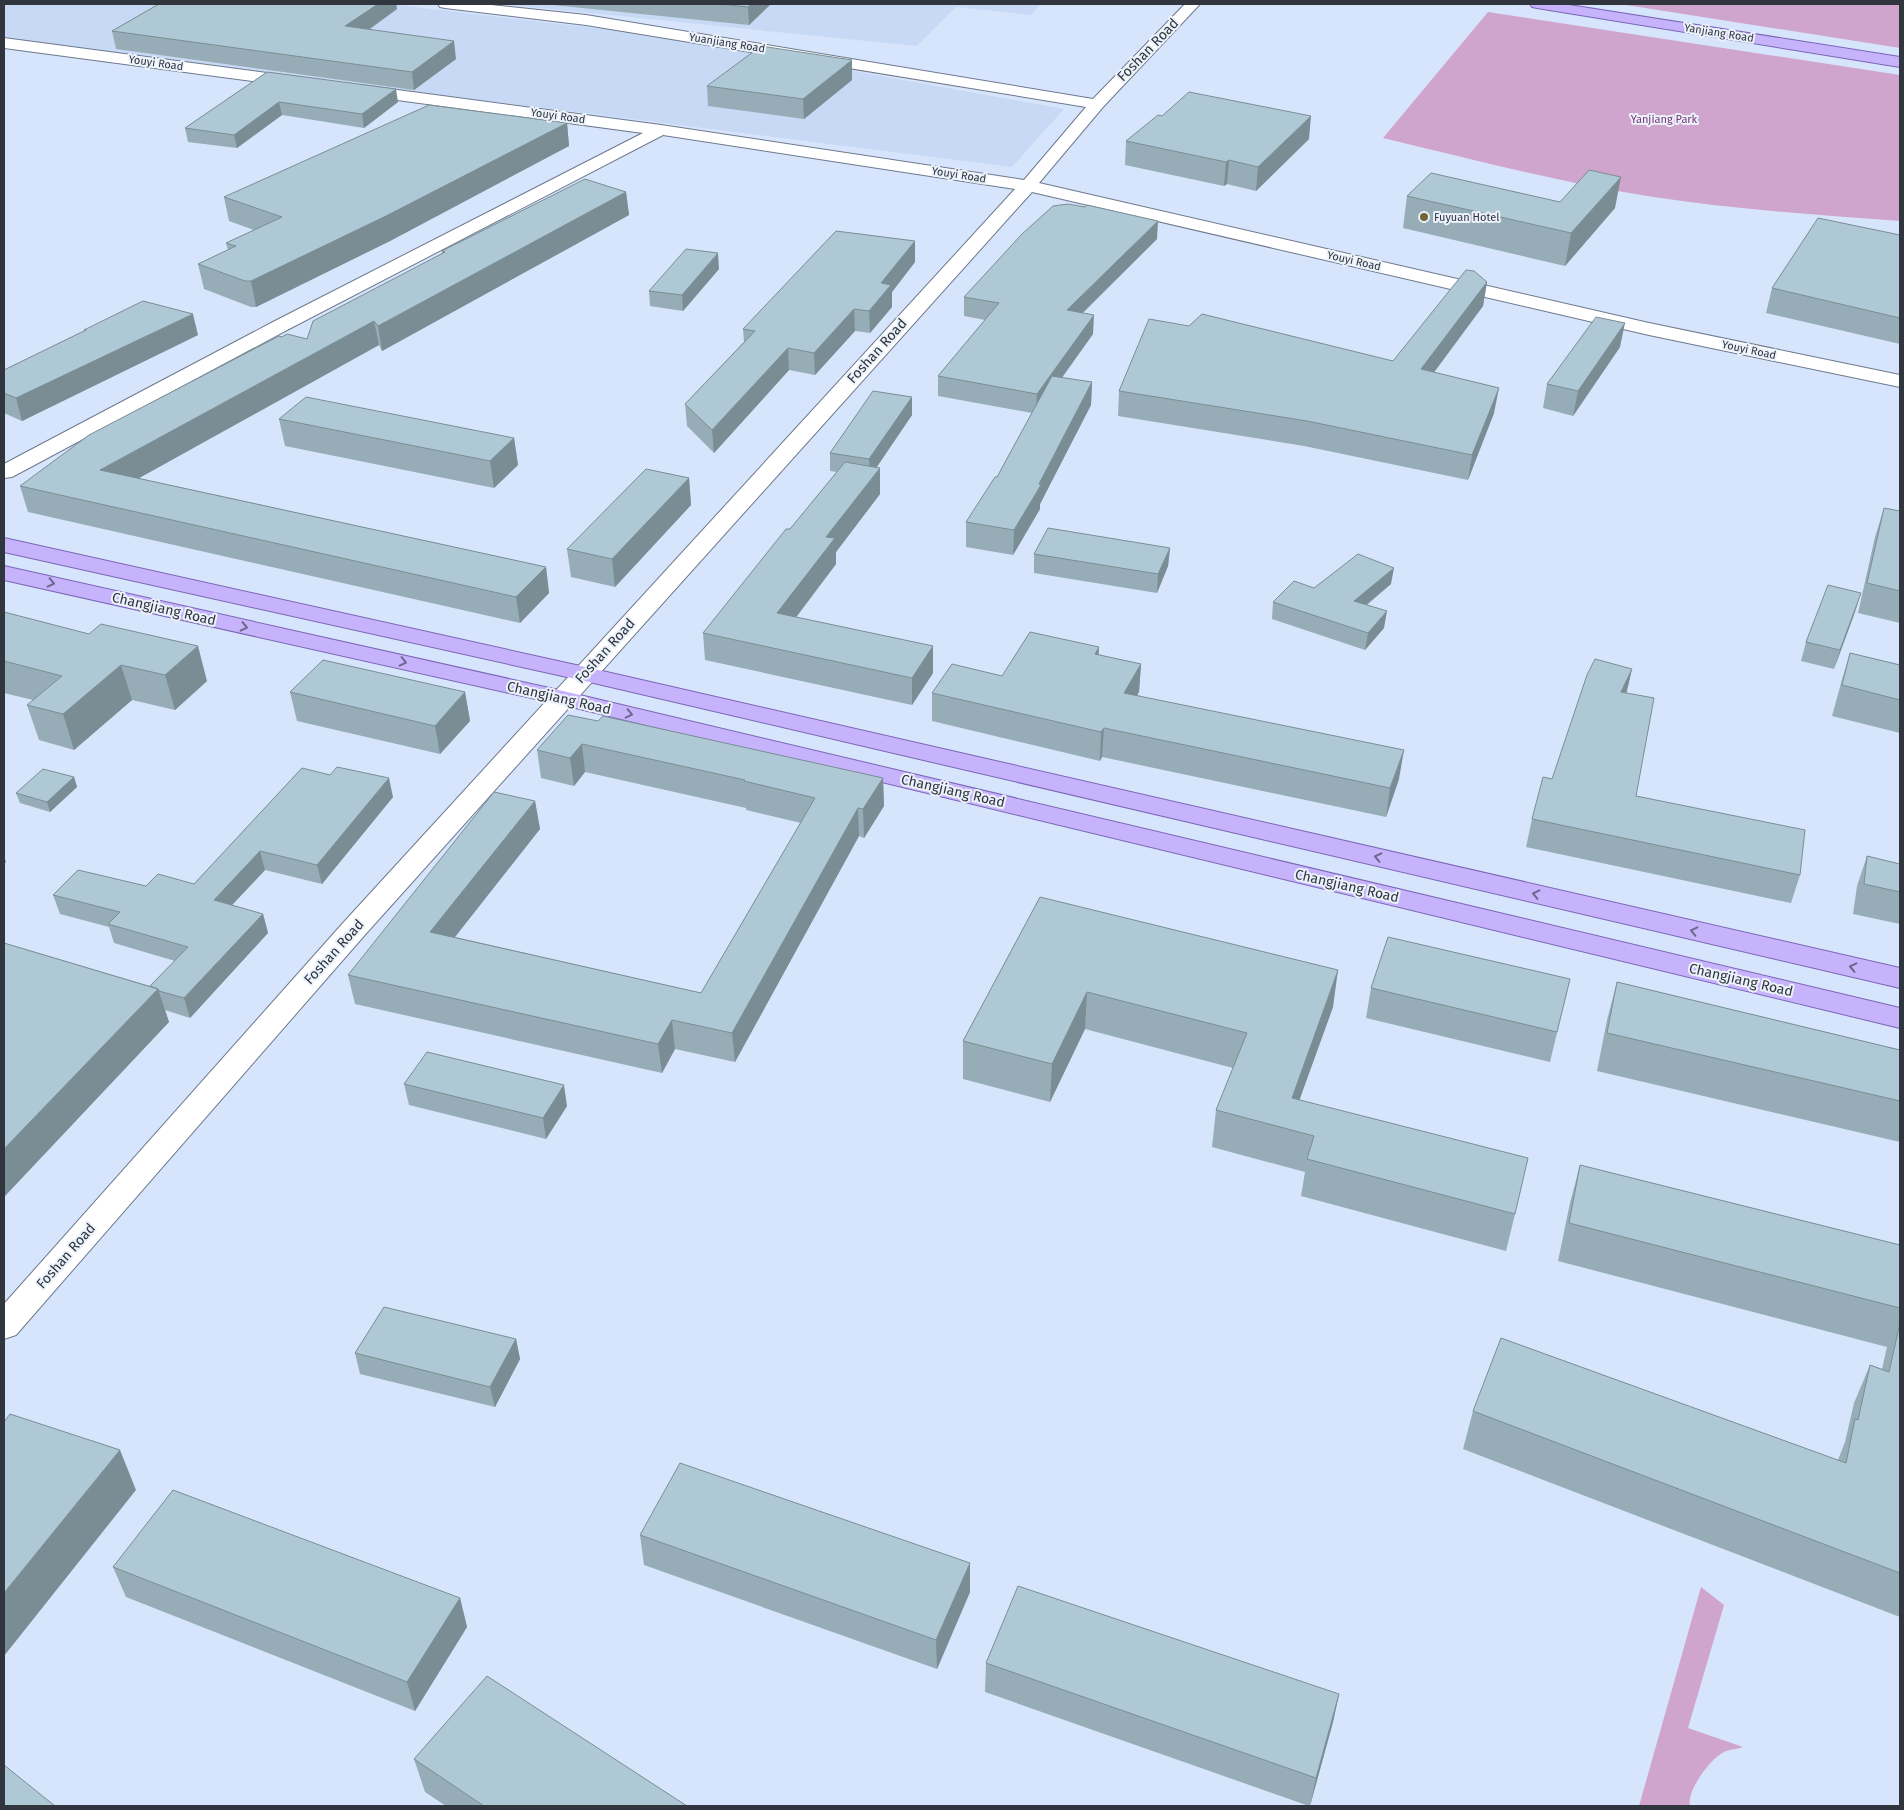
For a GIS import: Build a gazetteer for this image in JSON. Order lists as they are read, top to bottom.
{
  "streets": {
    "main road": ["Yanjiang Road", "Changjiang Road"],
    "street": ["Yuanjiang Road", "Foshan Road", "Youyi Road"]
  },
  "crossings": [
    ["Yuanjiang Road", "Foshan Road"],
    ["Foshan Road", "Youyi Road"],
    ["Foshan Road", "Changjiang Road"]
  ],
  "parks": ["Yanjiang Park"],
  "places": ["Fuyuan Hotel"]
}
